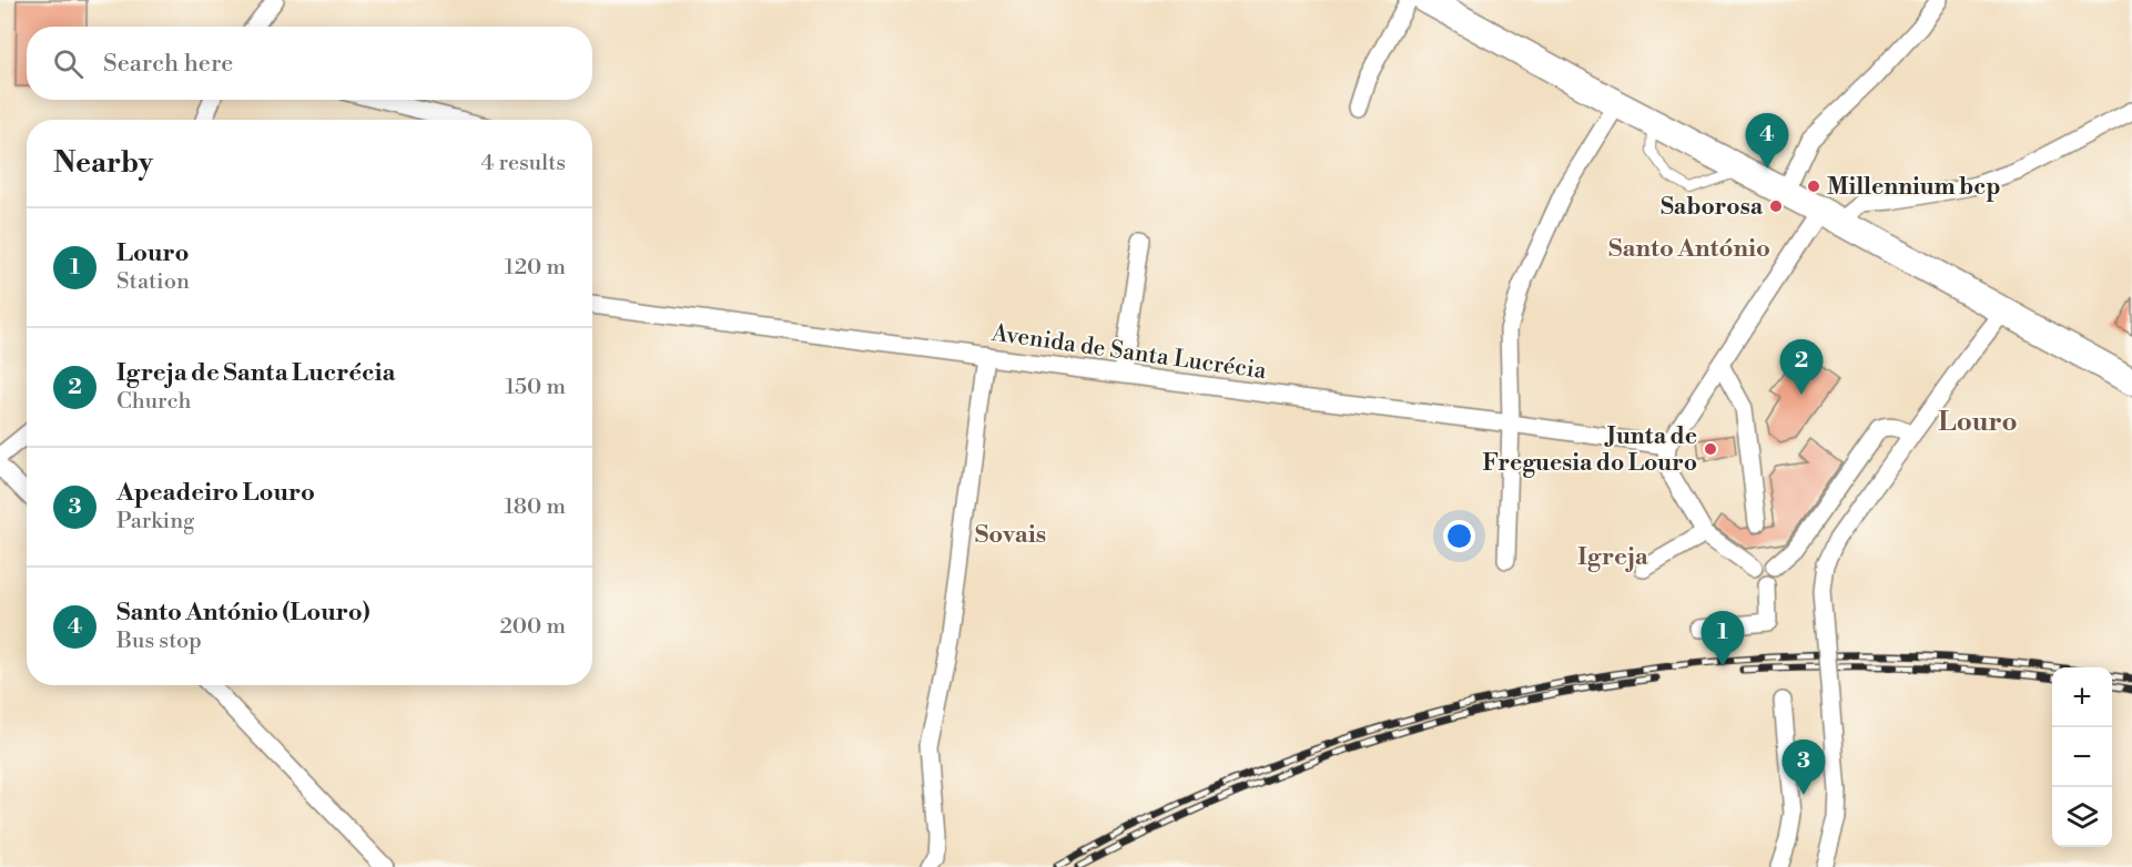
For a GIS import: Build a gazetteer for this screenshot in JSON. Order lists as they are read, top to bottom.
{
  "streets": {
    "street": ["Avenida de Santa Lucrécia"]
  },
  "districts": [
    "Santo António",
    "Louro",
    "Sovais",
    "Igreja"
  ],
  "places": ["Millennium bcp", "Saborosa", "Junta de Freguesia do Louro"],
  "page": {
    "search": "Search here",
    "pins": [
      "4",
      "2",
      "1",
      "3"
    ],
    "heading": ["Nearby", "4 results"],
    "list": [
      {
        "mark": "1",
        "name": "Louro",
        "note": "Station",
        "value": "120 m"
      },
      {
        "mark": "2",
        "name": "Igreja de Santa Lucrécia",
        "note": "Church",
        "value": "150 m"
      },
      {
        "mark": "3",
        "name": "Apeadeiro Louro",
        "note": "Parking",
        "value": "180 m"
      },
      {
        "mark": "4",
        "name": "Santo António (Louro)",
        "note": "Bus stop",
        "value": "200 m"
      }
    ],
    "map_buttons": ["+", "−"]
  }
}
